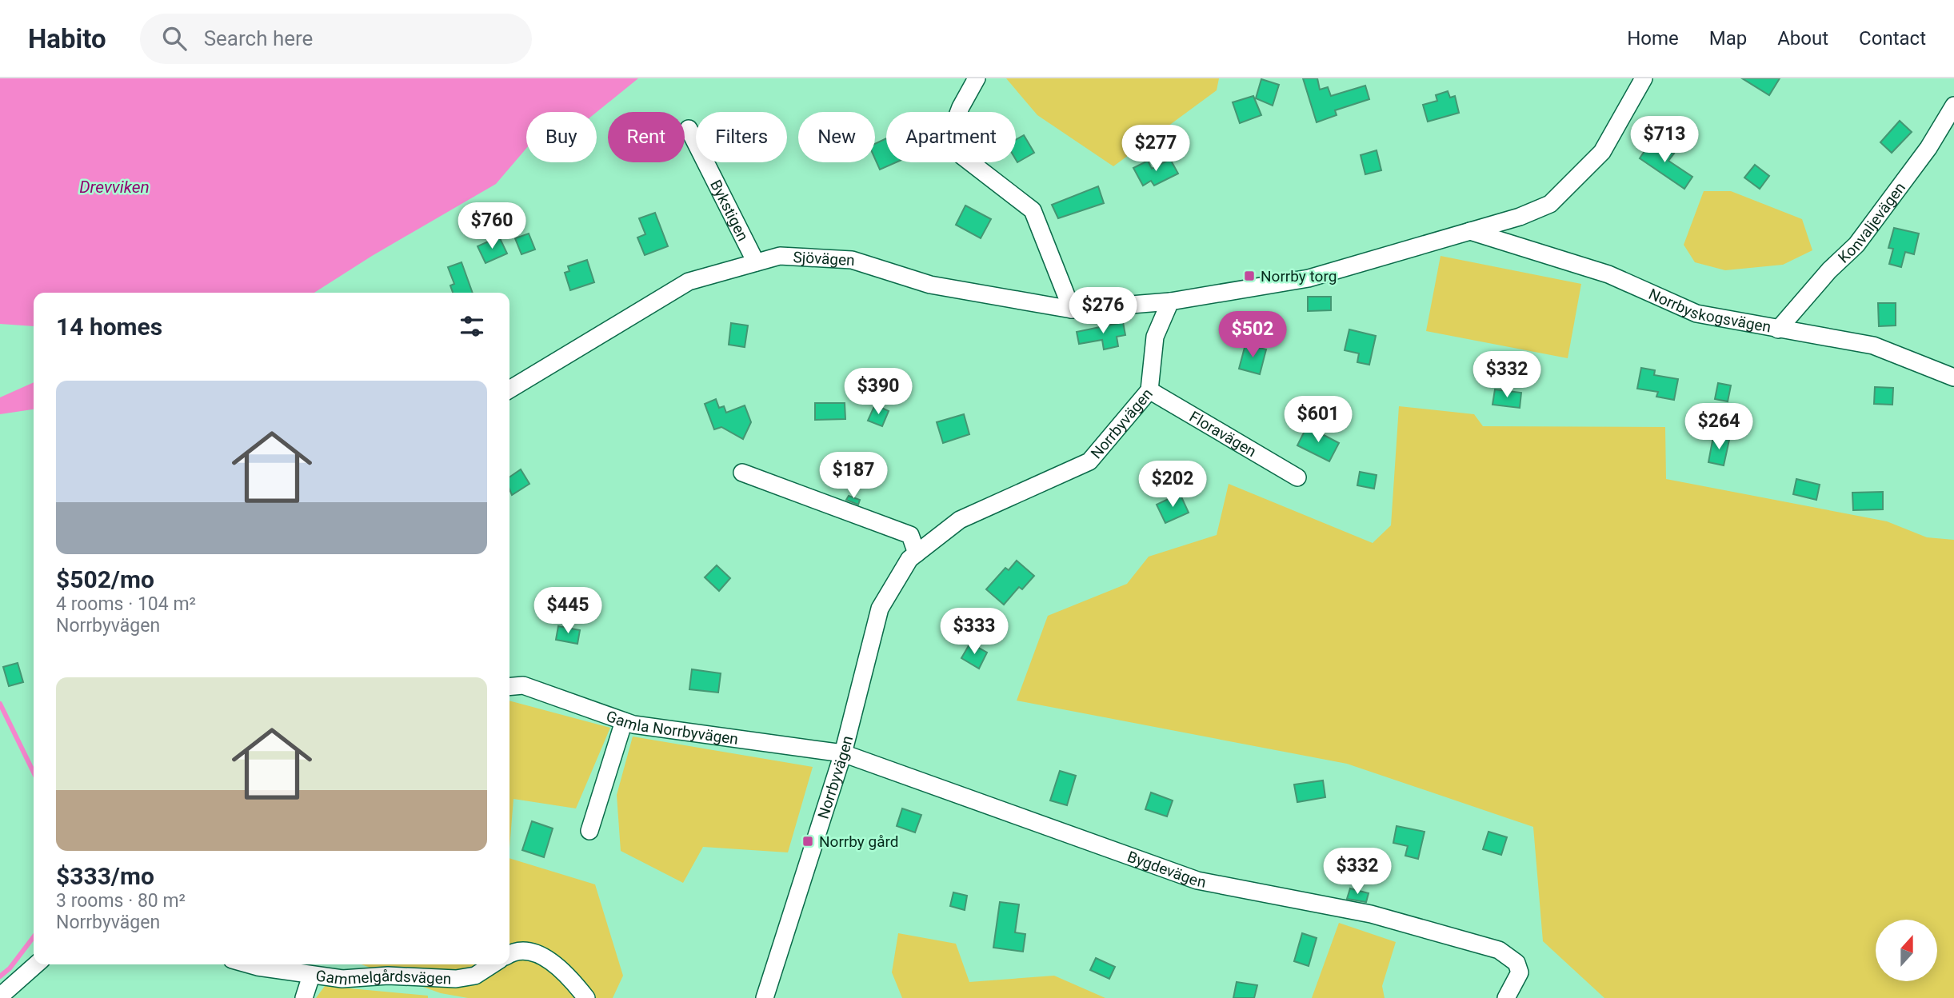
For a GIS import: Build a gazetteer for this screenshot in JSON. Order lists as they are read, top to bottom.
{
  "streets": {
    "street": [
      "Bykstigen",
      "Konvaljevägen",
      "Sjövägen",
      "Norrbyskogsvägen",
      "Norrbyvägen",
      "Floravägen",
      "Gamla Norrbyvägen",
      "Bygdevägen",
      "Gammelgårdsvägen"
    ]
  },
  "crossings": [
    ["Bykstigen", "Sjövägen"],
    ["Konvaljevägen", "Norrbyskogsvägen"],
    ["Sjövägen", "Norrbyvägen"],
    ["Norrbyvägen", "Floravägen"],
    ["Norrbyvägen", "Gamla Norrbyvägen"],
    ["Norrbyvägen", "Bygdevägen"],
    ["Gamla Norrbyvägen", "Bygdevägen"]
  ],
  "water": ["Drevviken"],
  "places": {
    "transit": ["Norrby torg", "Norrby gård"]
  },
  "north": "top",
  "page": {
    "header": "Habito",
    "search": "Search here",
    "nav": [
      "Home",
      "Map",
      "About",
      "Contact"
    ],
    "chip": [
      "Buy",
      "Rent",
      "Filters",
      "New",
      "Apartment"
    ],
    "price": [
      "$713",
      "$277",
      "$760",
      "$276",
      "$502",
      "$332",
      "$390",
      "$601",
      "$264",
      "$187",
      "$202",
      "$445",
      "$333",
      "$332"
    ],
    "heading": "14 homes",
    "list": [
      {
        "name": "$502/mo",
        "note": "4 rooms · 104 m² · Norrbyvägen"
      },
      {
        "name": "$333/mo",
        "note": "3 rooms · 80 m² · Norrbyvägen"
      }
    ]
  }
}
